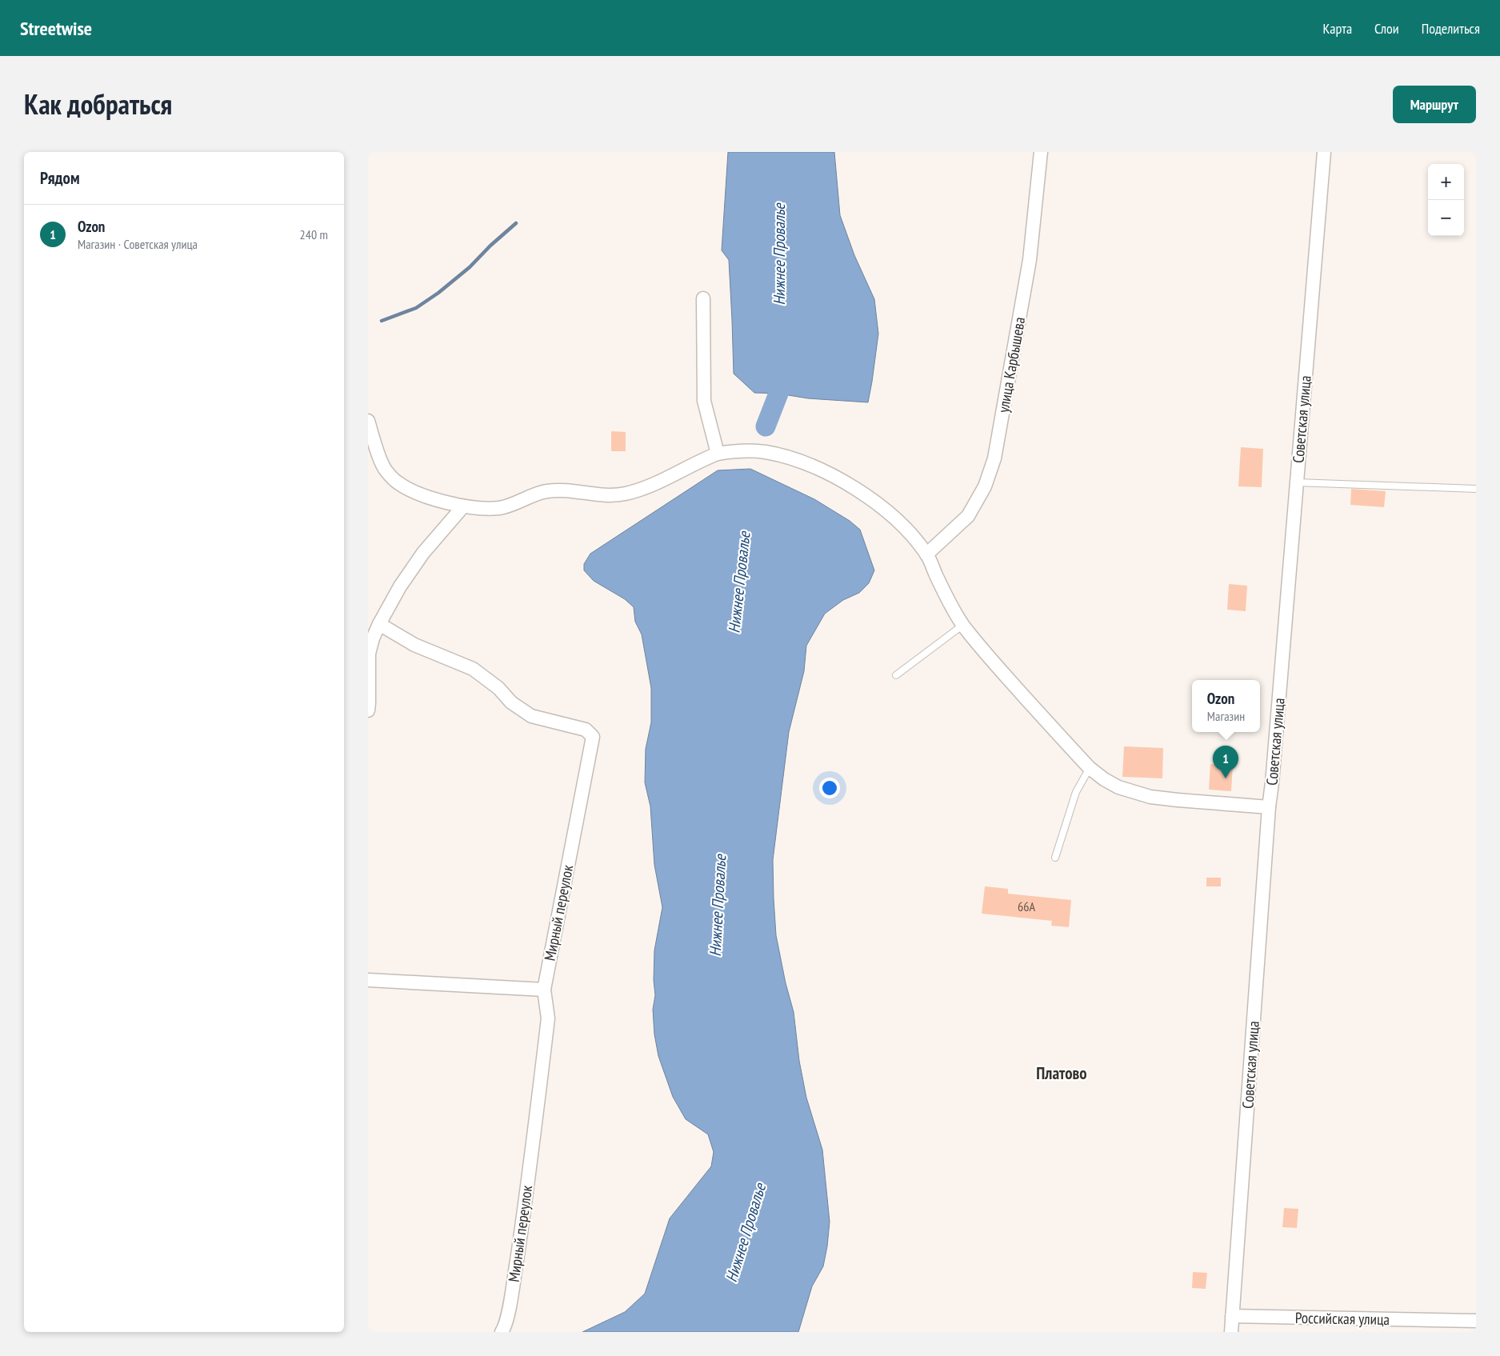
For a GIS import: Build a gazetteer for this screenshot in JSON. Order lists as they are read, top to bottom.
{
  "streets": {
    "street": [
      "улица Карбышева",
      "Советская улица",
      "Мирный переулок",
      "Российская улица"
    ]
  },
  "crossings": [
    ["Советская улица", "Российская улица"]
  ],
  "districts": ["Платово"],
  "water": ["Нижнее Провалье"],
  "house_numbers": ["66А"],
  "page": {
    "header": "Streetwise",
    "nav": ["Карта", "Слои", "Поделиться"],
    "title": "Как добраться",
    "buttons": "Маршрут",
    "heading": "Рядом",
    "map_buttons": ["+", "−"],
    "list": [
      {
        "mark": "1",
        "name": "Ozon",
        "note": "Магазин · Советская улица",
        "value": "240 m"
      }
    ],
    "popup": ["Ozon", "Магазин"],
    "pins": "1"
  }
}
